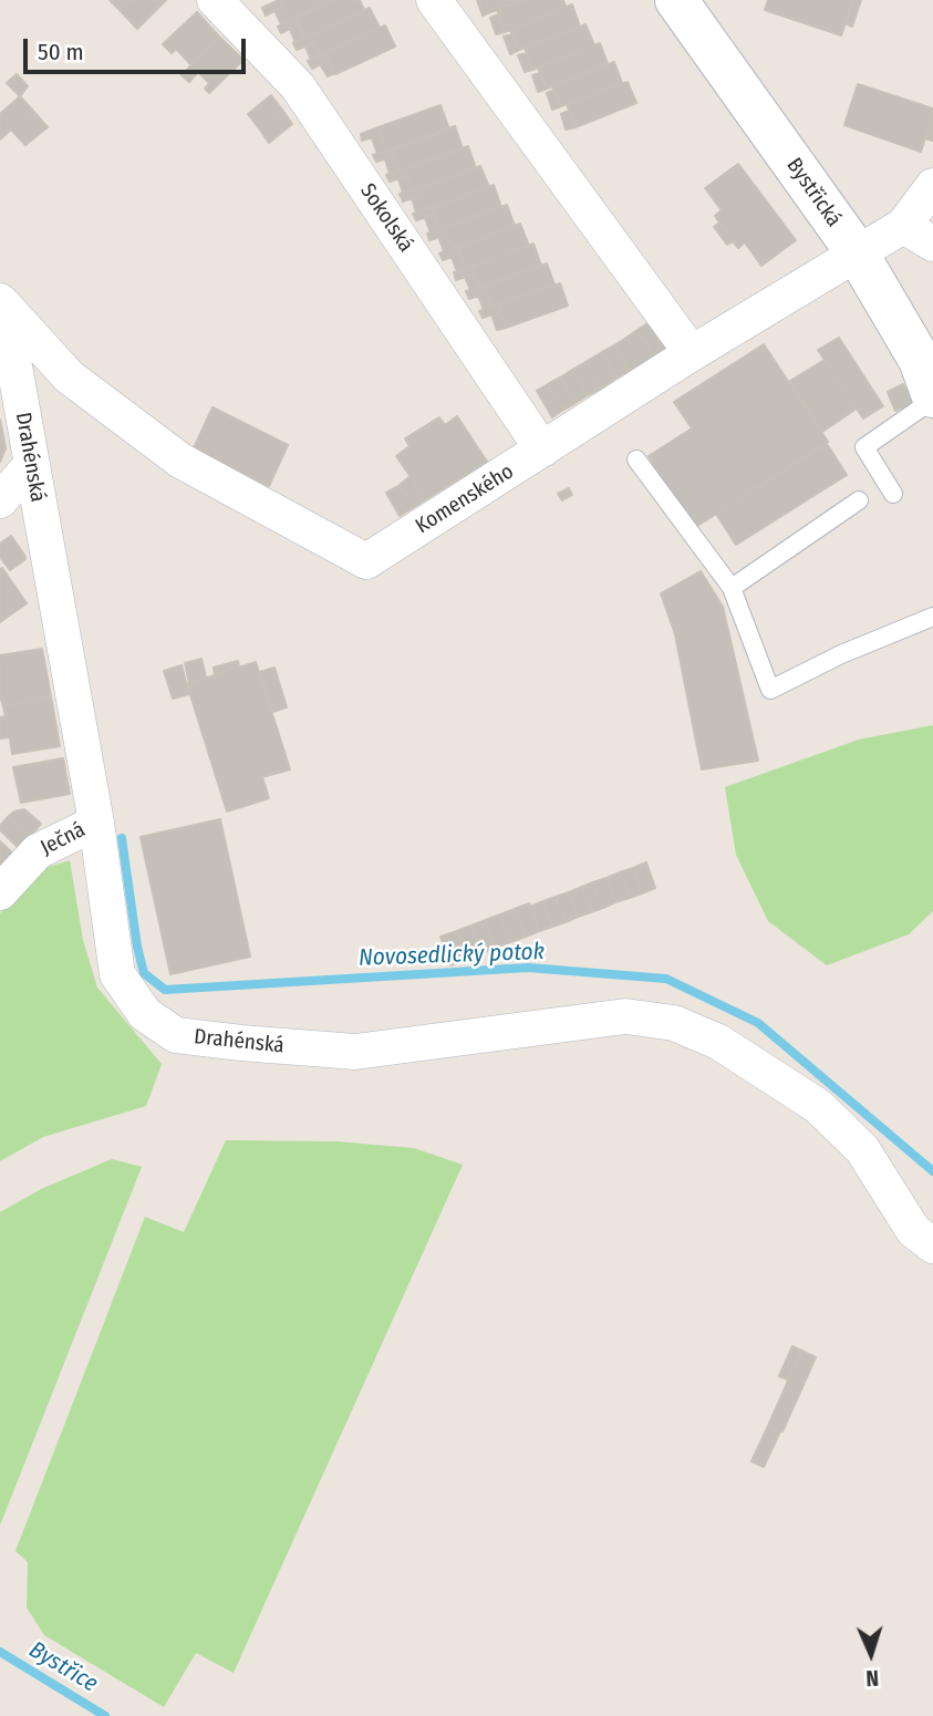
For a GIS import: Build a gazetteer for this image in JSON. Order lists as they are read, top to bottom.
{
  "streets": {
    "street": [
      "Bystřická",
      "Sokolská",
      "Drahénská",
      "Komenského",
      "Ječná"
    ]
  },
  "crossings": [
    ["Bystřická", "Komenského"],
    ["Sokolská", "Komenského"],
    ["Drahénská", "Komenského"],
    ["Drahénská", "Ječná"]
  ],
  "water": ["Novosedlický potok", "Bystřice"],
  "scale_bar": "50 m",
  "north": "bottom"
}
